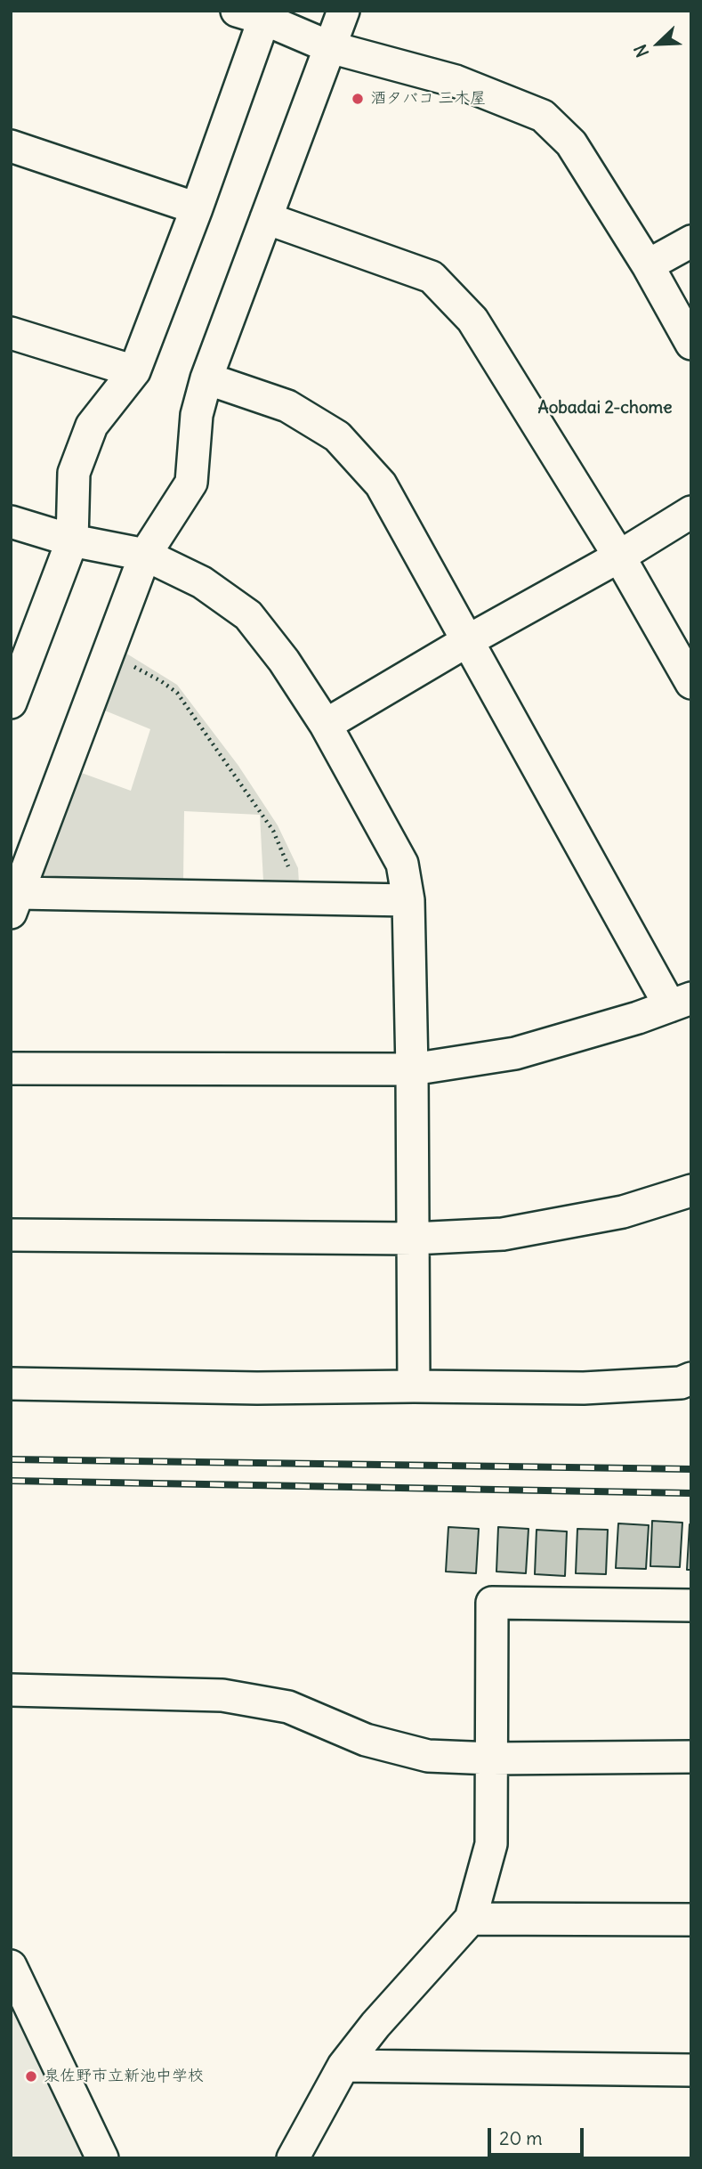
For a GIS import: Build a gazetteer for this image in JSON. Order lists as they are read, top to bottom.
{
  "districts": ["Aobadai 2-chome"],
  "places": ["酒タバコ 三木屋", "泉佐野市立新池中学校"],
  "scale_bar": "20 m",
  "north": "bottom left"
}
